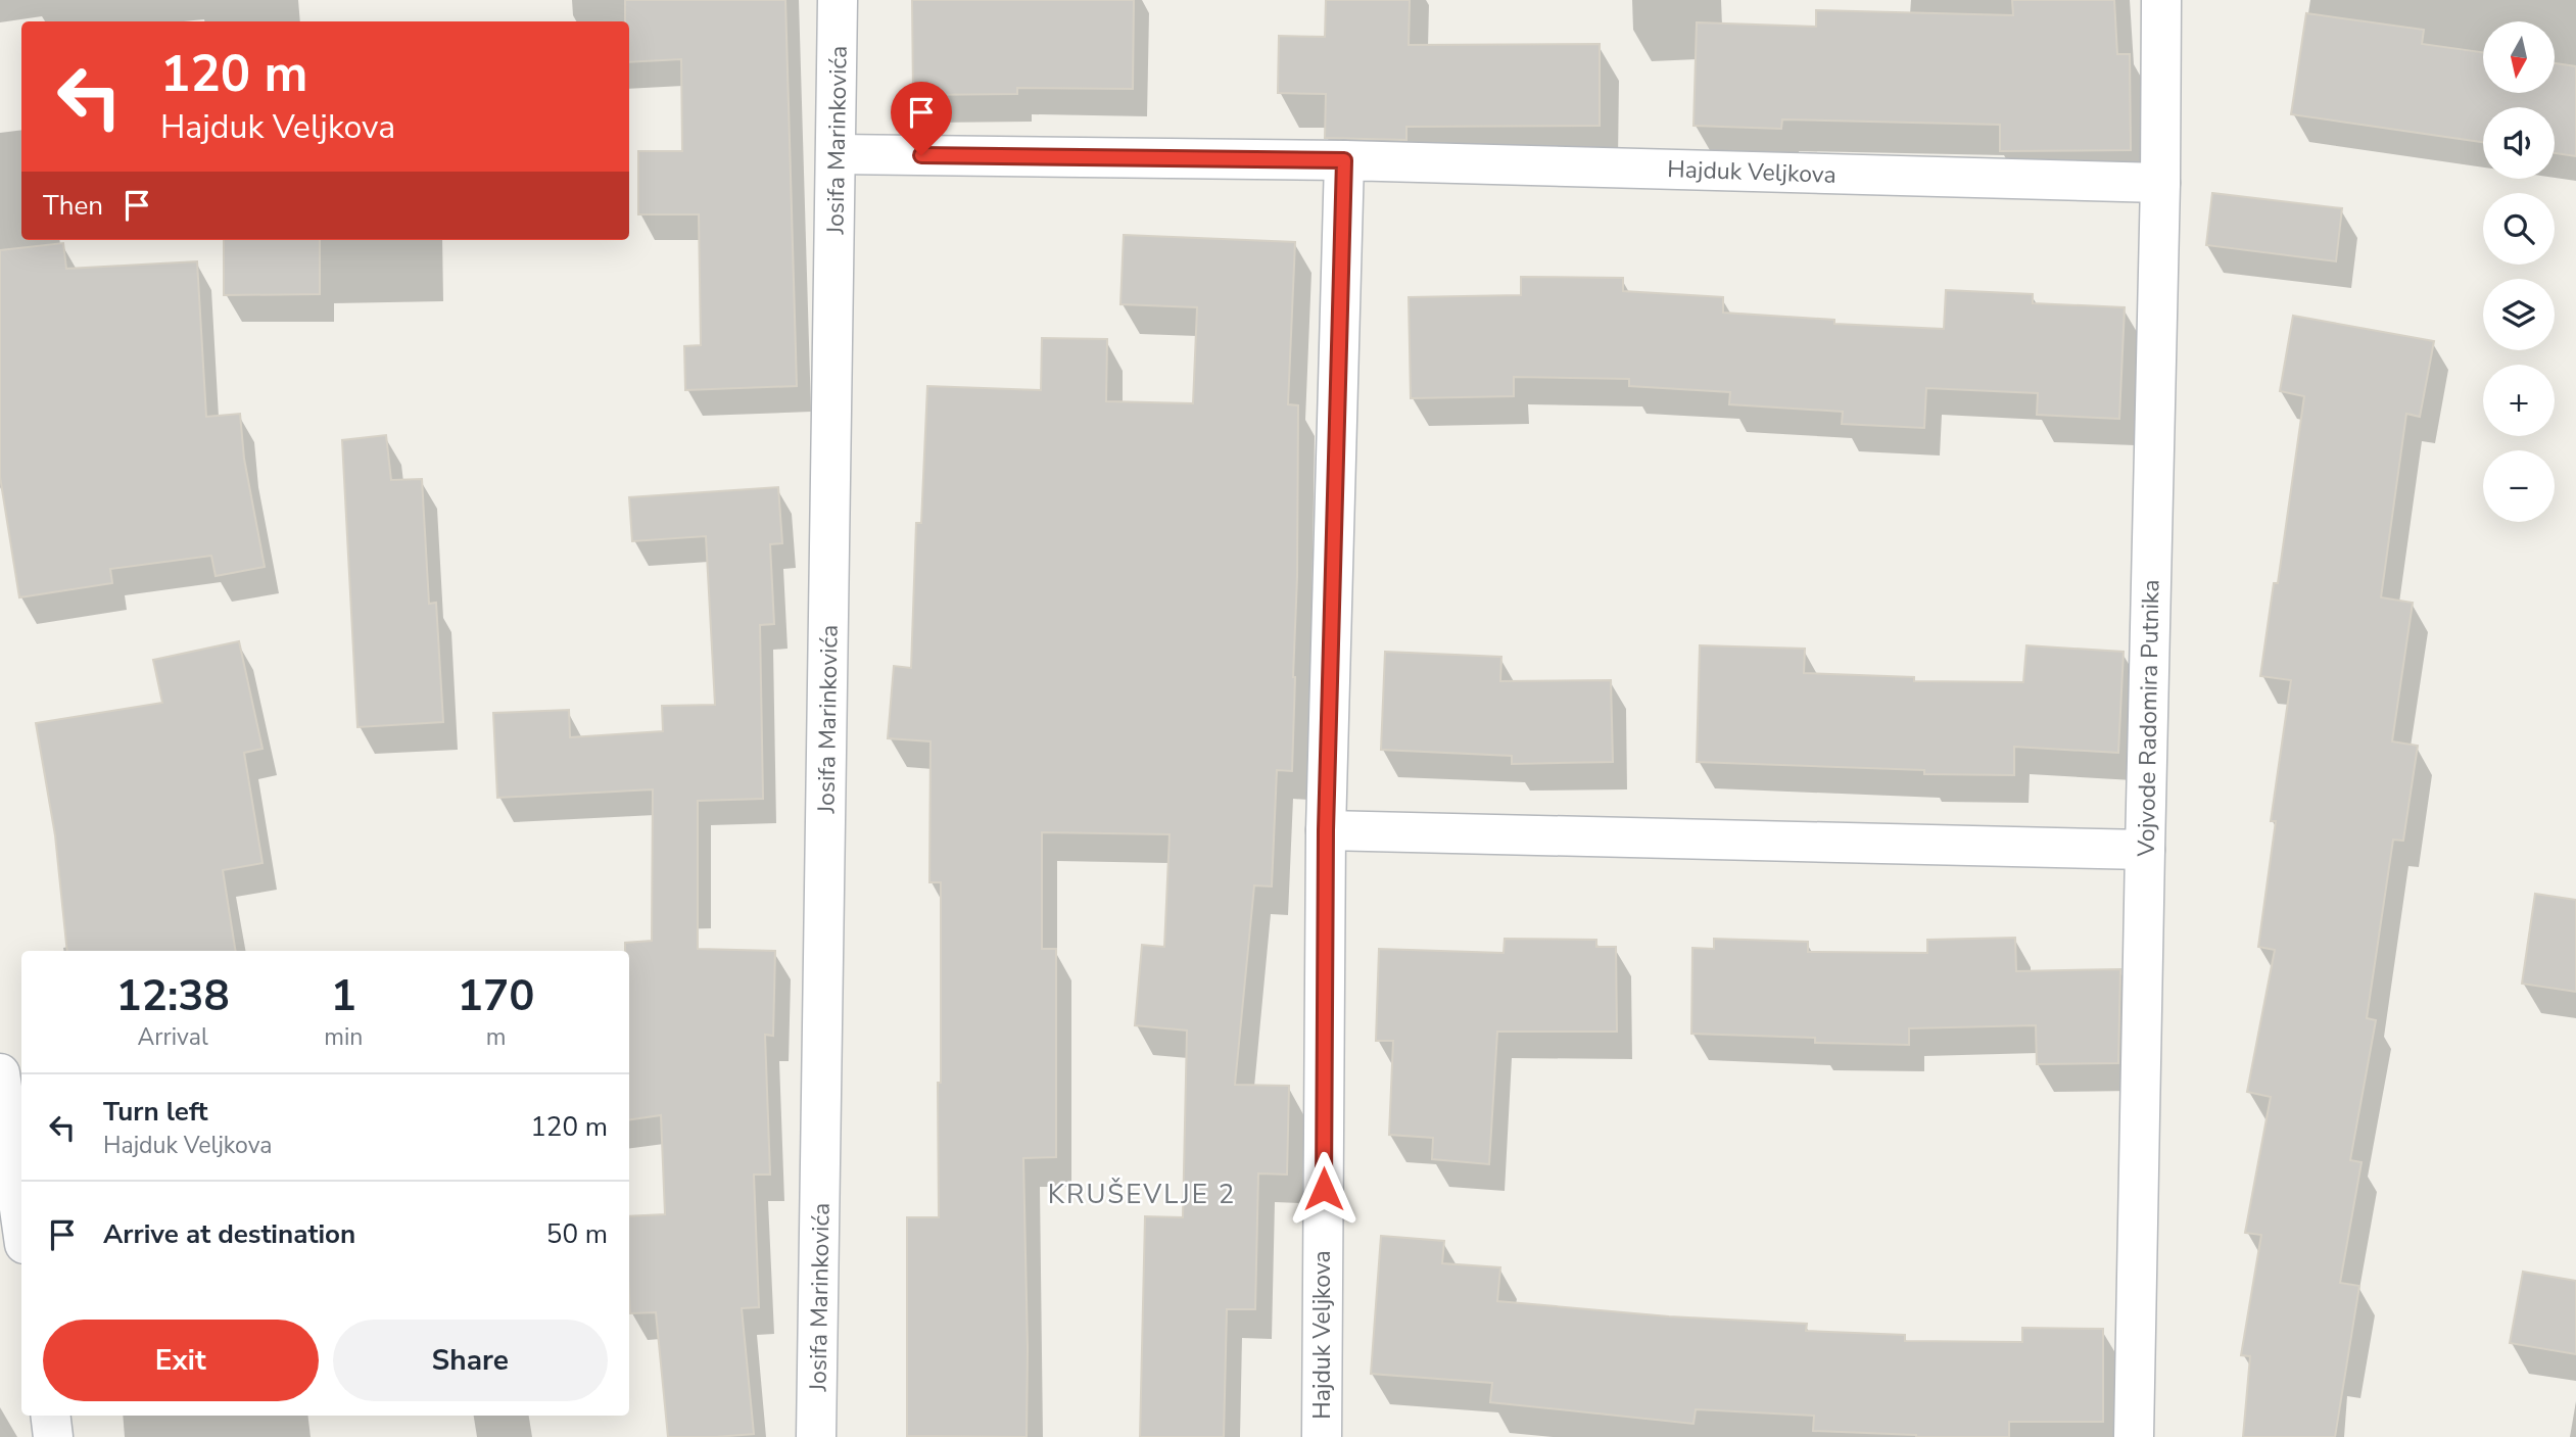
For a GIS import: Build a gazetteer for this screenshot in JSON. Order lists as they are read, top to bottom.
{
  "streets": {
    "street": ["Josifa Marinkovića", "Hajduk Veljkova", "Vojvode Radomira Putnika"]
  },
  "crossings": [
    ["Josifa Marinkovića", "Hajduk Veljkova"],
    ["Hajduk Veljkova", "Vojvode Radomira Putnika"]
  ],
  "districts": ["KRUŠEVLJE 2"],
  "north": "bottom",
  "page": {
    "map_buttons": ["+", "−"],
    "turn": ["120 m", "Hajduk Veljkova"],
    "then": "Then",
    "eta": [
      "12:38",
      "Arrival",
      "1",
      "min",
      "170",
      "m"
    ],
    "list": [
      {
        "name": "Turn left",
        "note": "Hajduk Veljkova",
        "value": "120 m"
      },
      {
        "name": "Arrive at destination",
        "value": "50 m"
      }
    ],
    "buttons": ["Exit", "Share"]
  }
}
